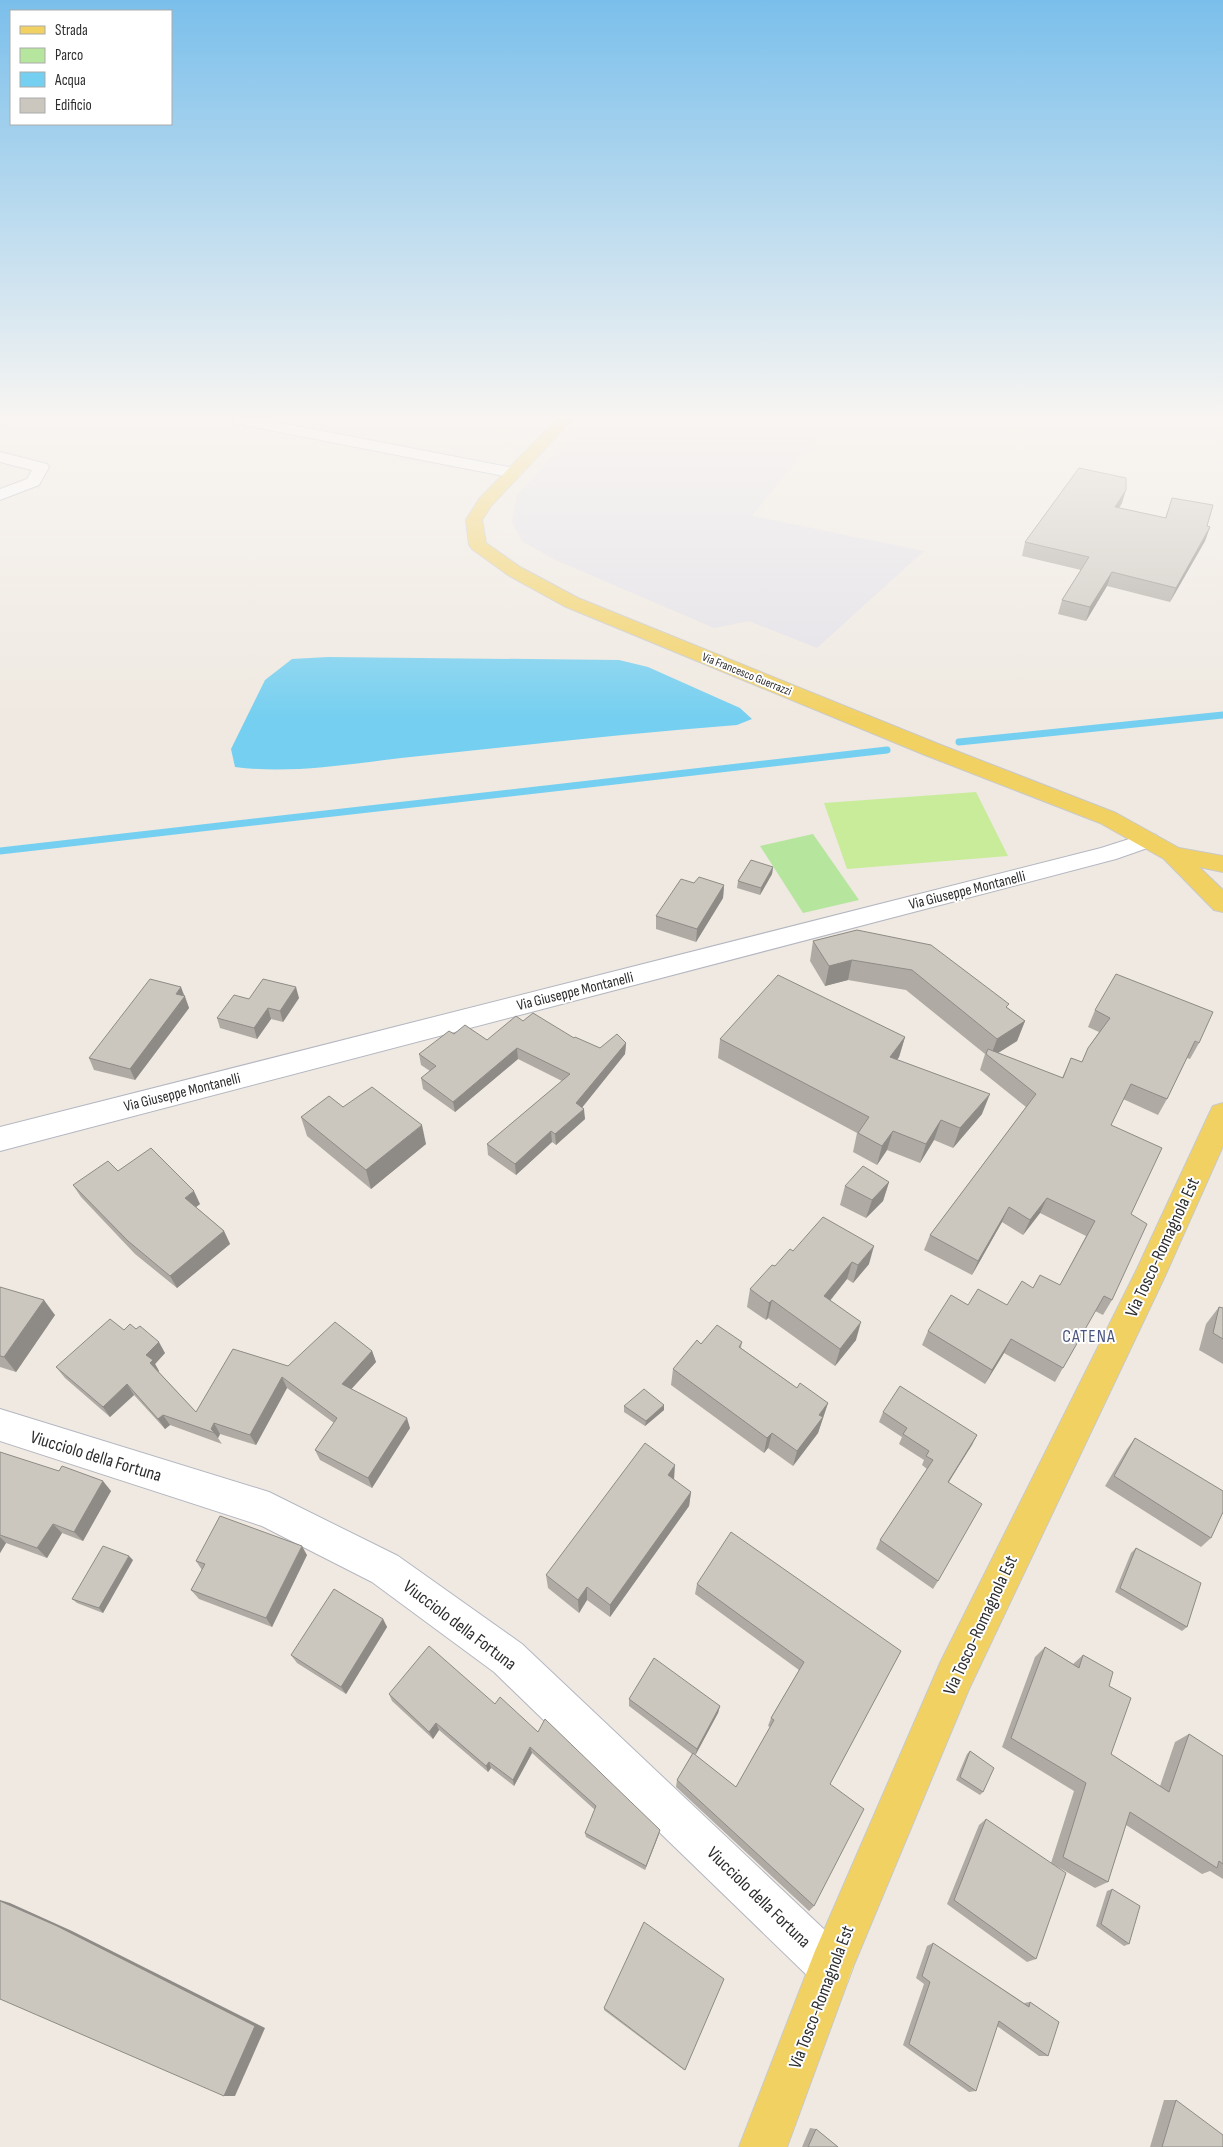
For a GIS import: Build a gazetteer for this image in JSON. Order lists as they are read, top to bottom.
{
  "streets": {
    "main road": ["Via Francesco Guerrazzi", "Via Tosco-Romagnola Est"],
    "street": ["Via Giuseppe Montanelli", "Viucciolo della Fortuna"]
  },
  "crossings": [
    ["Via Francesco Guerrazzi", "Via Giuseppe Montanelli"],
    ["Via Tosco-Romagnola Est", "Viucciolo della Fortuna"]
  ],
  "districts": ["CATENA"],
  "legend": [
    "Strada",
    "Parco",
    "Acqua",
    "Edificio"
  ]
}
